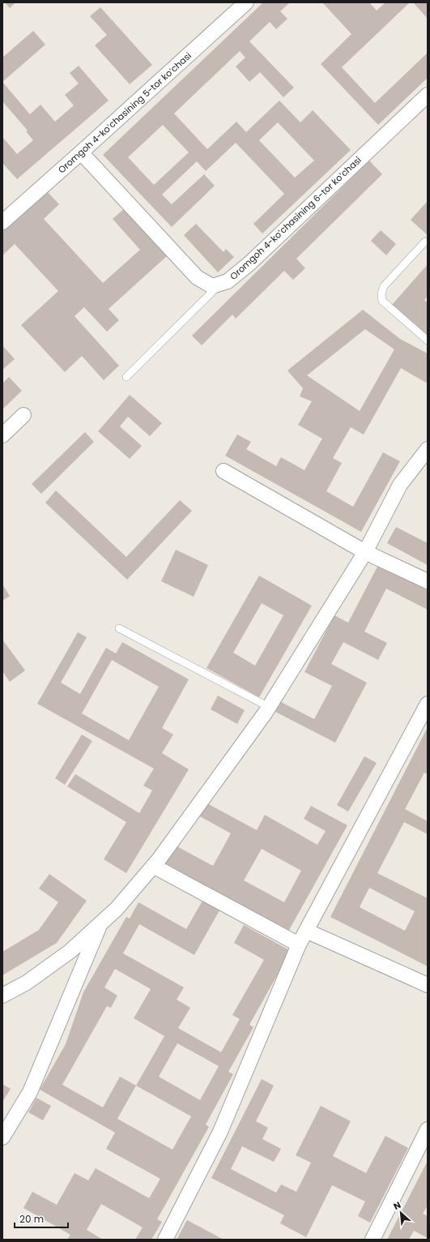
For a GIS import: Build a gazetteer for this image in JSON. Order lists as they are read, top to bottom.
{
  "streets": {
    "street": ["Oromgoh 4-koʻchasining 5-tor koʻchasi", "Oromgoh 4-koʻchasining 6-tor koʻchasi"]
  },
  "crossings": [
    ["Oromgoh 4-koʻchasining 5-tor koʻchasi", "Oromgoh 4-koʻchasining 6-tor koʻchasi"]
  ],
  "scale_bar": "20 m",
  "north": "top left"
}
